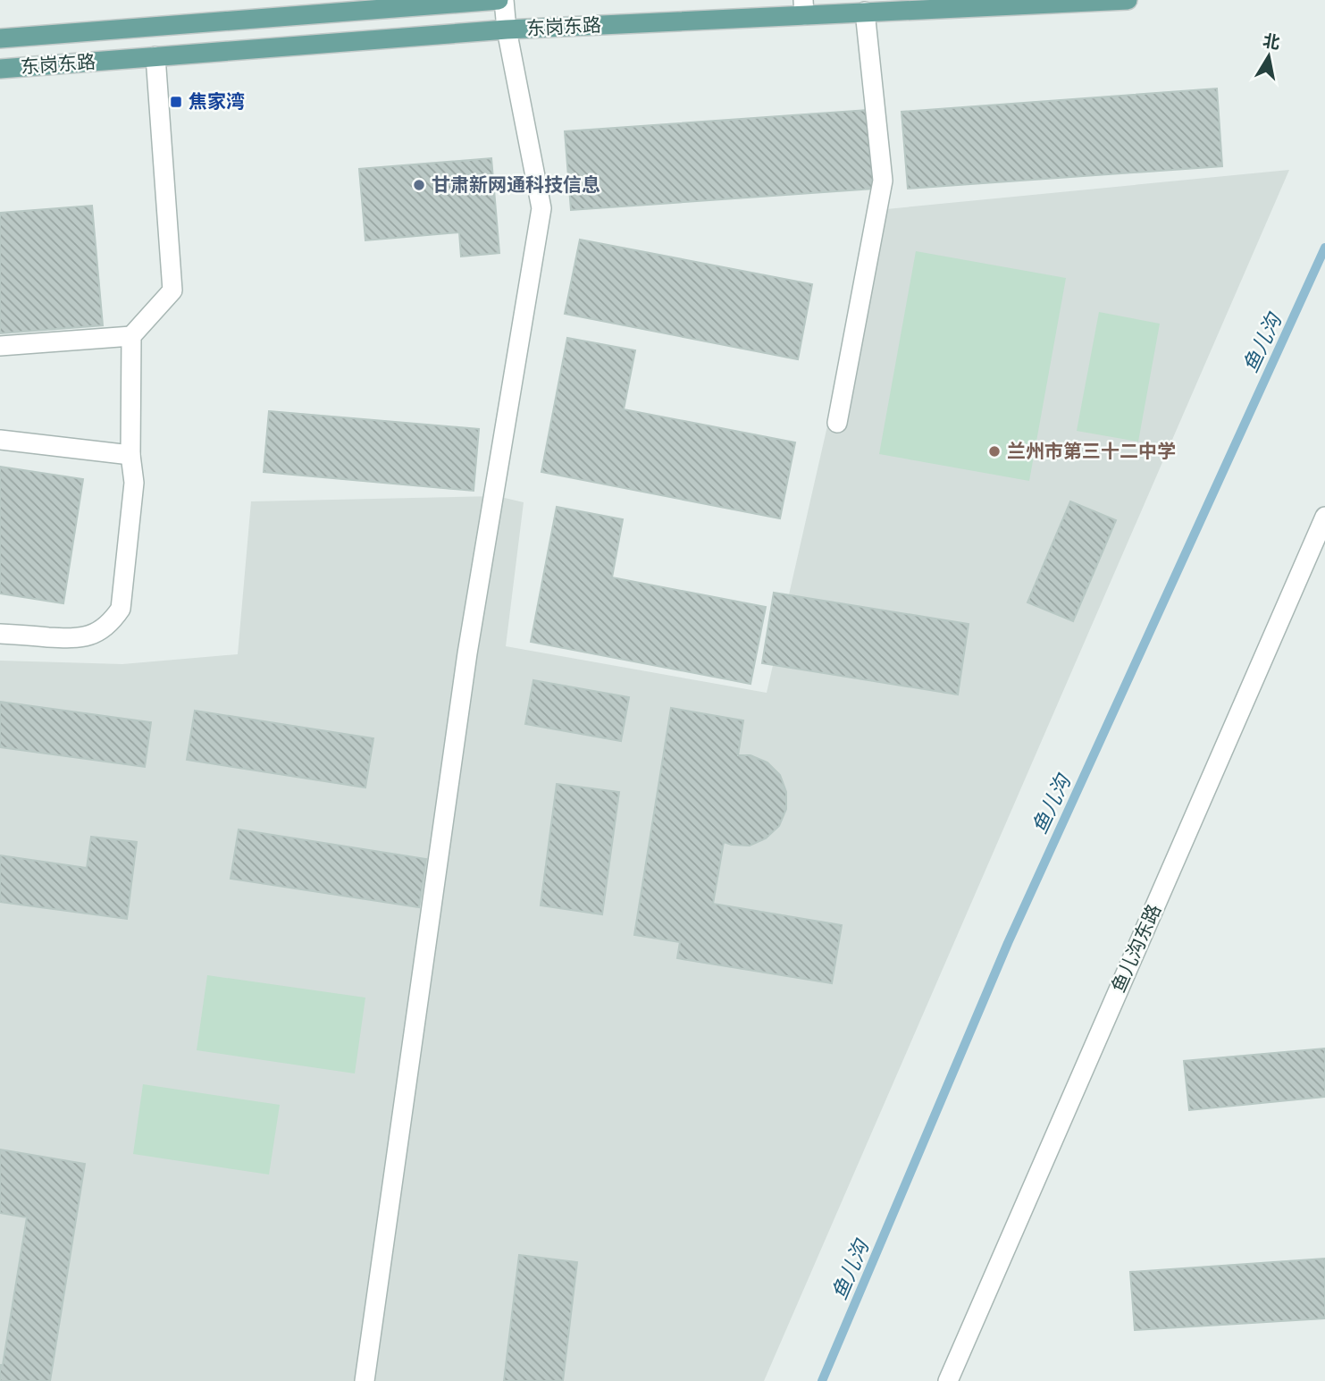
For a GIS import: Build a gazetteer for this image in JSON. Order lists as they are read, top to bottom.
{
  "streets": {
    "main road": ["东岗东路"],
    "street": ["鱼儿沟东路"]
  },
  "water": ["鱼儿沟"],
  "places": {
    "transit": ["焦家湾"],
    "other": ["甘肃新网通科技信息", "兰州市第三十二中学"]
  },
  "north": "top"
}
